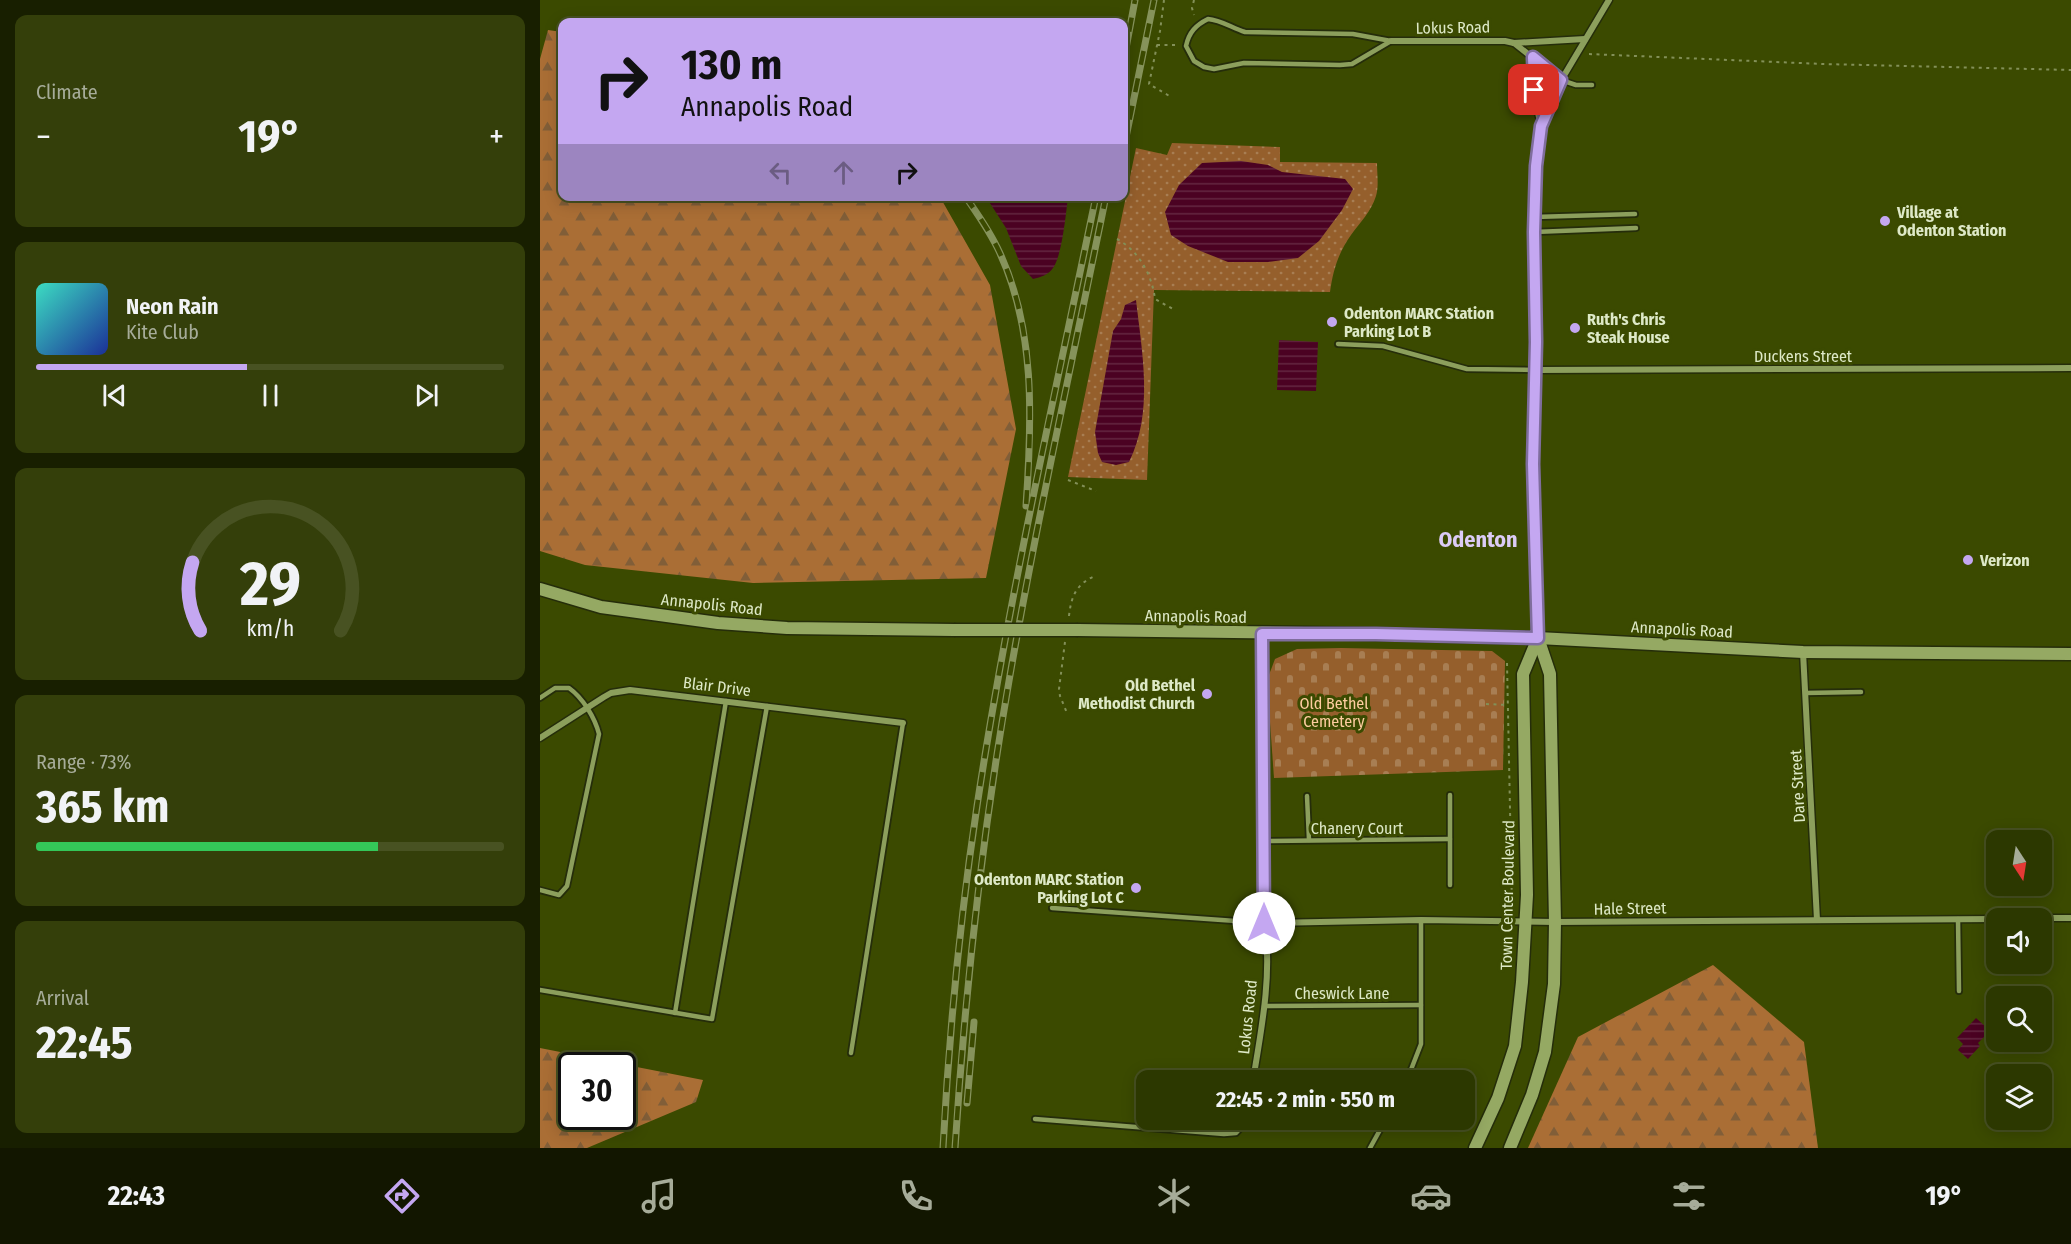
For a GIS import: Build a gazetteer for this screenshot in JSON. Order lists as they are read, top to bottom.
{
  "streets": {
    "main road": ["Annapolis Road", "Town Center Boulevard"],
    "street": [
      "Lokus Road",
      "Duckens Street",
      "Blair Drive",
      "Dare Street",
      "Hale Street"
    ],
    "lane": ["Chanery Court", "Cheswick Lane"]
  },
  "crossings": [
    ["Lokus Road", "Annapolis Road"],
    ["Lokus Road", "Chanery Court"],
    ["Lokus Road", "Town Center Boulevard"],
    ["Lokus Road", "Hale Street"],
    ["Lokus Road", "Cheswick Lane"],
    ["Duckens Street", "Town Center Boulevard"],
    ["Annapolis Road", "Dare Street"],
    ["Annapolis Road", "Town Center Boulevard"],
    ["Dare Street", "Hale Street"],
    ["Town Center Boulevard", "Hale Street"]
  ],
  "districts": ["Odenton"],
  "parks": ["Old Bethel Cemetery"],
  "places": [
    "Village at Odenton Station",
    "Odenton MARC Station Parking Lot B",
    "Ruth's Chris Steak House",
    "Verizon",
    "Old Bethel Methodist Church",
    "Odenton MARC Station Parking Lot C"
  ],
  "north": "bottom",
  "page": {
    "tile": [
      "Climate",
      ["Range · 73%", "365 km"],
      ["Arrival", "22:45"]
    ],
    "turn": ["130 m", "Annapolis Road"],
    "heat": ["−", "19°", "+"],
    "song": ["Neon Rain", "Kite Club"],
    "limit": "30",
    "trip": "22:45 · 2 min · 550 m",
    "tabs": ["22:43", "19°"],
    "gauge": ["29", "km/h"]
  }
}
